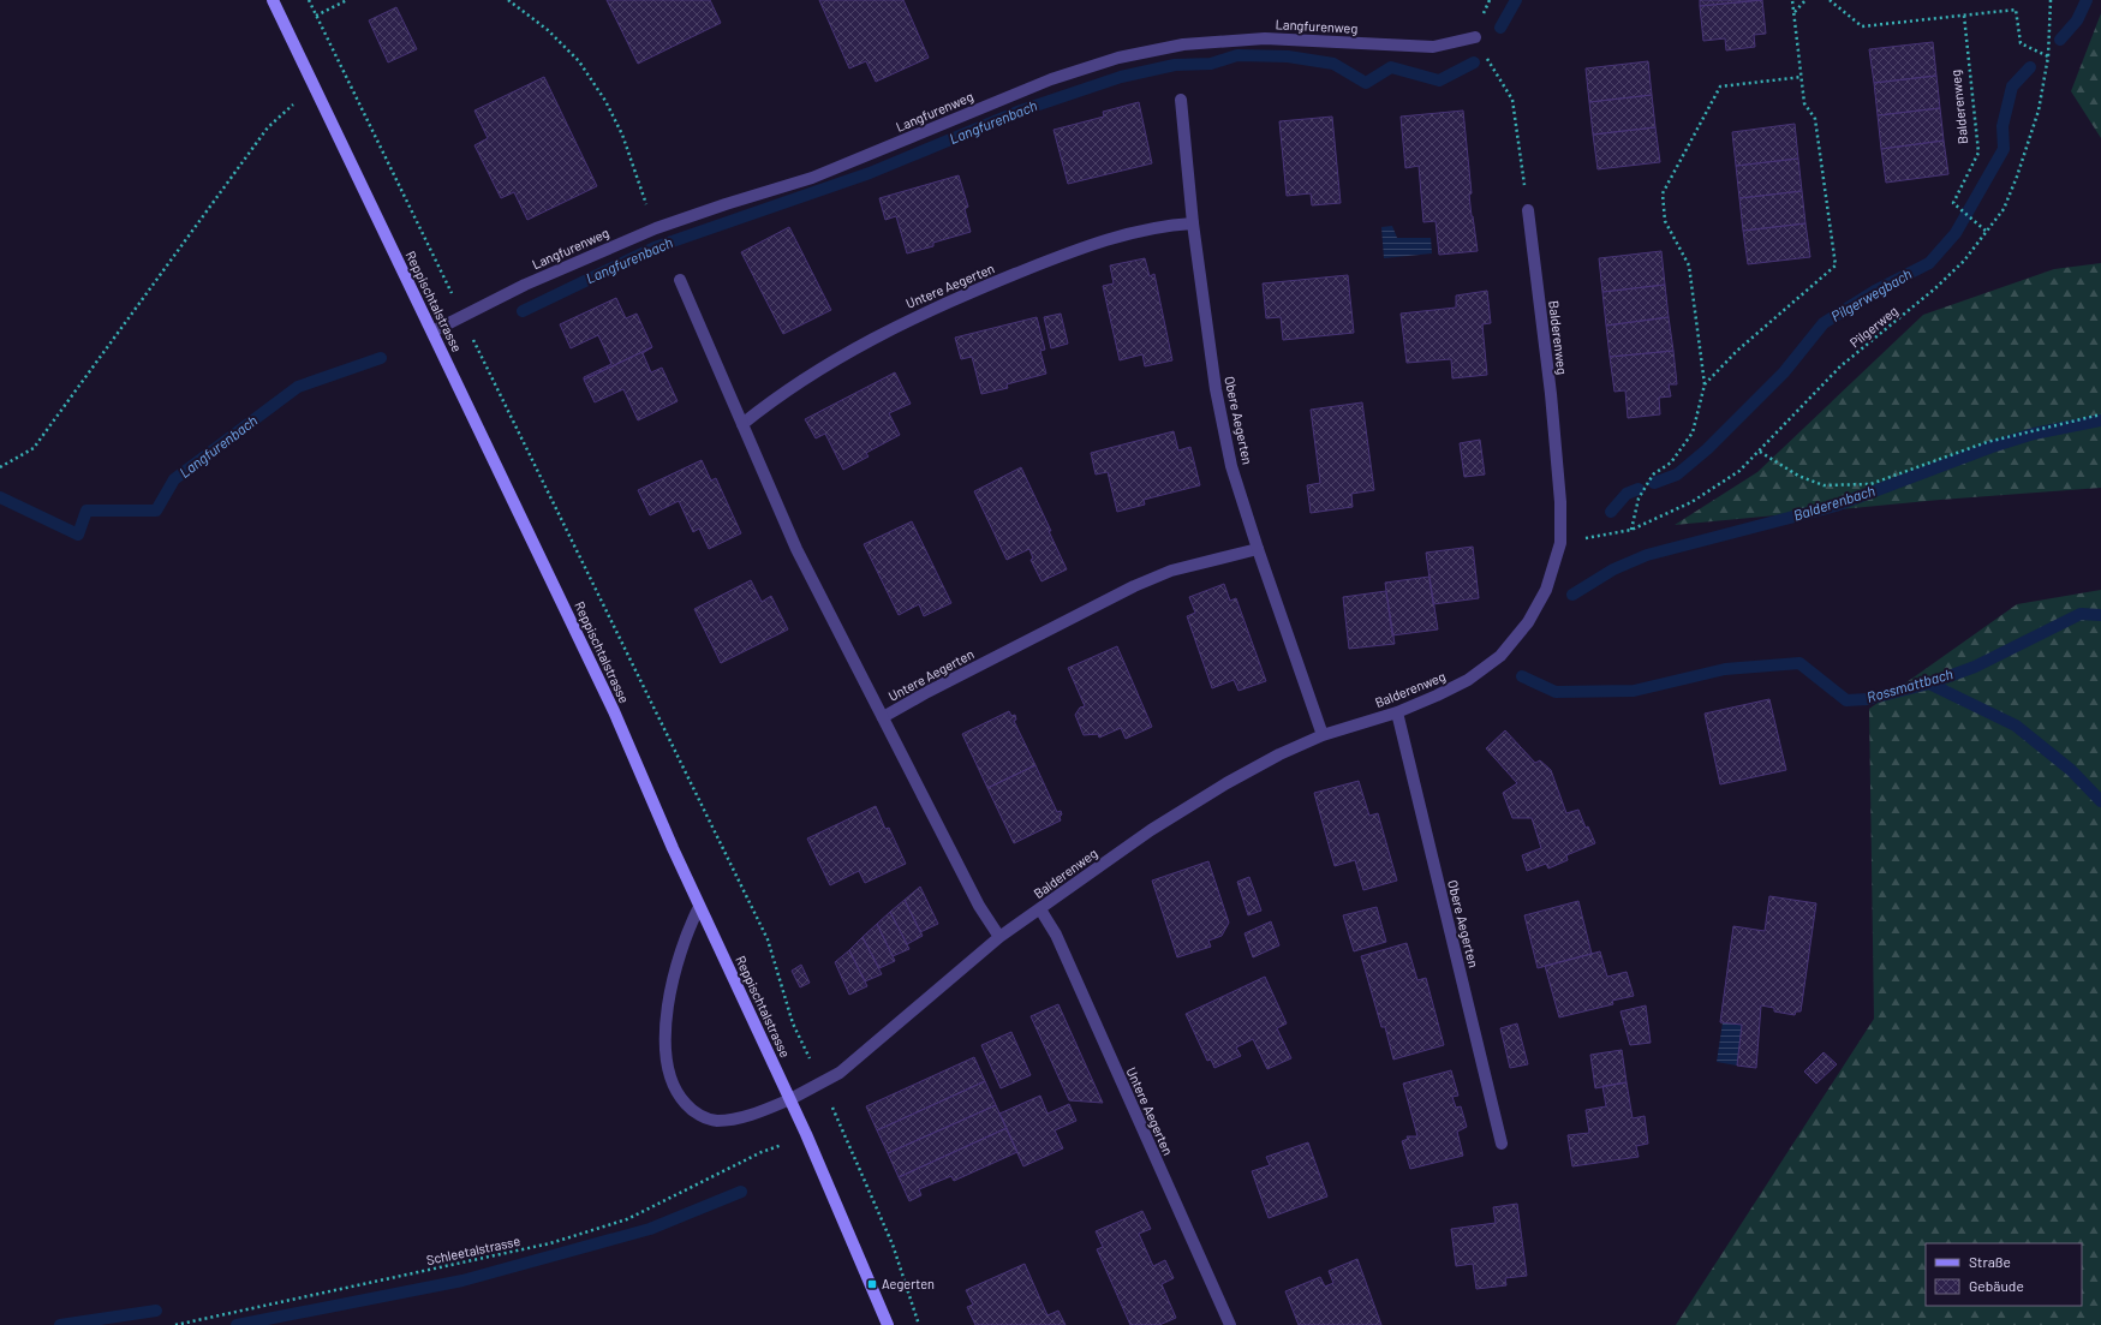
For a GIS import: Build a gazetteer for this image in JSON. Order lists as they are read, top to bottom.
{
  "streets": {
    "main road": ["Reppischtalstrasse"],
    "street": [
      "Langfurenweg",
      "Balderenweg",
      "Untere Aegerten",
      "Obere Aegerten"
    ],
    "path": ["Pilgerweg", "Schleetalstrasse"]
  },
  "crossings": [
    ["Langfurenweg", "Reppischtalstrasse"],
    ["Balderenweg", "Untere Aegerten"],
    ["Balderenweg", "Reppischtalstrasse"],
    ["Balderenweg", "Pilgerweg"],
    ["Balderenweg", "Obere Aegerten"],
    ["Untere Aegerten", "Obere Aegerten"]
  ],
  "water": [
    "Langfurenbach",
    "Pilgerwegbach",
    "Balderenbach",
    "Rossmattbach"
  ],
  "places": {
    "transit": ["Aegerten"]
  },
  "legend": ["Straße", "Gebäude"]
}
